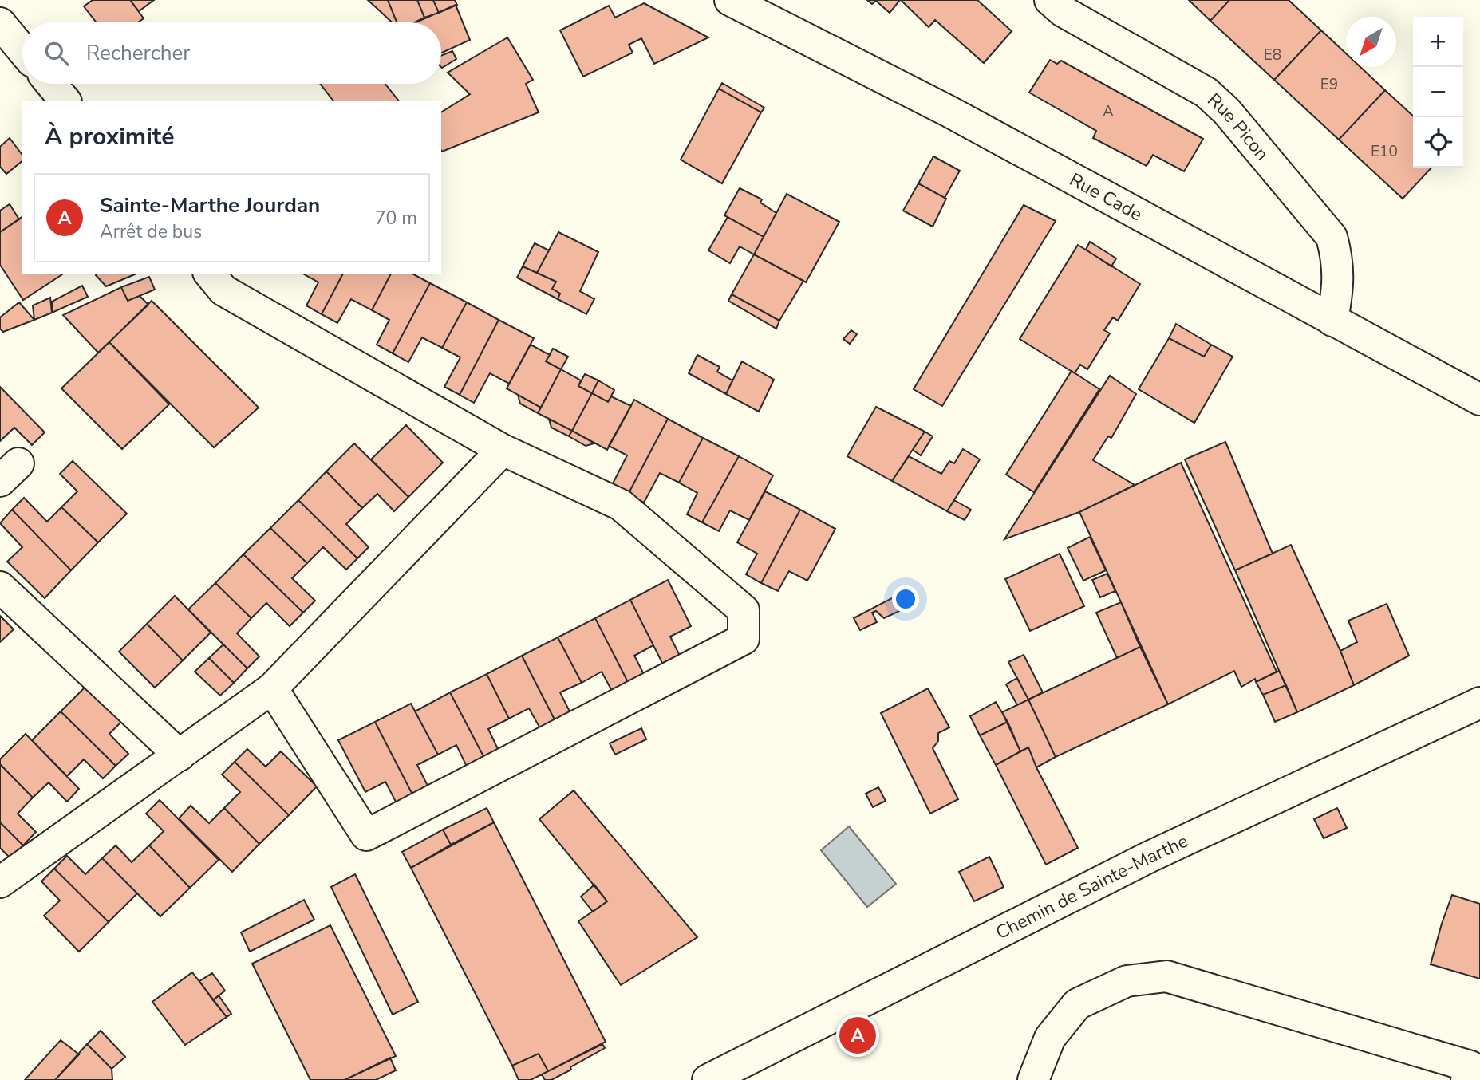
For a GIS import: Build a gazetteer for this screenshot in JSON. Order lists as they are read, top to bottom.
{
  "streets": {
    "street": ["Rue Picon", "Rue Cade", "Chemin de Sainte-Marthe"]
  },
  "crossings": [
    ["Rue Picon", "Rue Cade"]
  ],
  "house_numbers": [
    "E8",
    "E9",
    "A",
    "E10"
  ],
  "north": "bottom left",
  "page": {
    "map_buttons": ["+", "−"],
    "search": "Rechercher",
    "heading": "À proximité",
    "list": [
      {
        "mark": "A",
        "name": "Sainte-Marthe Jourdan",
        "note": "Arrêt de bus",
        "value": "70 m"
      }
    ],
    "pins": "A"
  }
}
